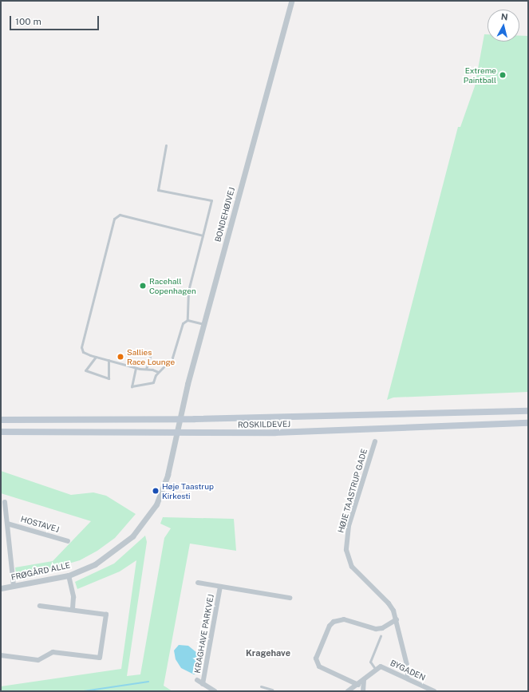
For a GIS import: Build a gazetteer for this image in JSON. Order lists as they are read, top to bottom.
{
  "streets": {
    "main road": ["ROSKILDEVEJ"],
    "street": [
      "BONDEHØJVEJ",
      "HØJE TAASTRUP GADE",
      "HOSTAVEJ",
      "FRØGÅRD ALLE",
      "KRAGHAVE PARKVEJ",
      "BYGADEN"
    ]
  },
  "crossings": [
    ["BONDEHØJVEJ", "ROSKILDEVEJ"],
    ["BONDEHØJVEJ", "FRØGÅRD ALLE"],
    ["ROSKILDEVEJ", "FRØGÅRD ALLE"],
    ["HØJE TAASTRUP GADE", "BYGADEN"]
  ],
  "districts": ["Kragehave"],
  "places": [
    "Extreme Paintball",
    "Racehall Copenhagen",
    "Sallies Race Lounge",
    "Høje Taastrup Kirkesti"
  ],
  "scale_bar": "100 m",
  "north": "top"
}
